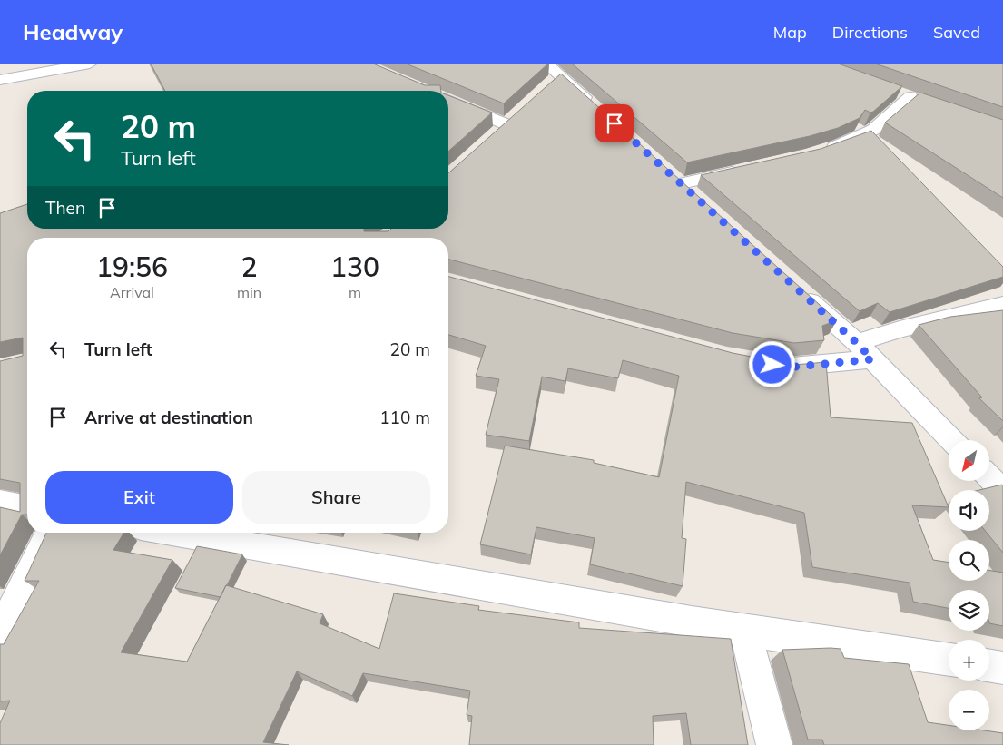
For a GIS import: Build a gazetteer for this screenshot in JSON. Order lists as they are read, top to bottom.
{
  "north": "bottom left",
  "page": {
    "header": "Headway",
    "nav": ["Map", "Directions", "Saved"],
    "turn": ["20 m", "Turn left"],
    "then": "Then",
    "eta": [
      "19:56",
      "Arrival",
      "2",
      "min",
      "130",
      "m"
    ],
    "list": [
      {
        "name": "Turn left",
        "value": "20 m"
      },
      {
        "name": "Arrive at destination",
        "value": "110 m"
      }
    ],
    "map_buttons": ["+", "−"],
    "buttons": ["Exit", "Share"]
  }
}
